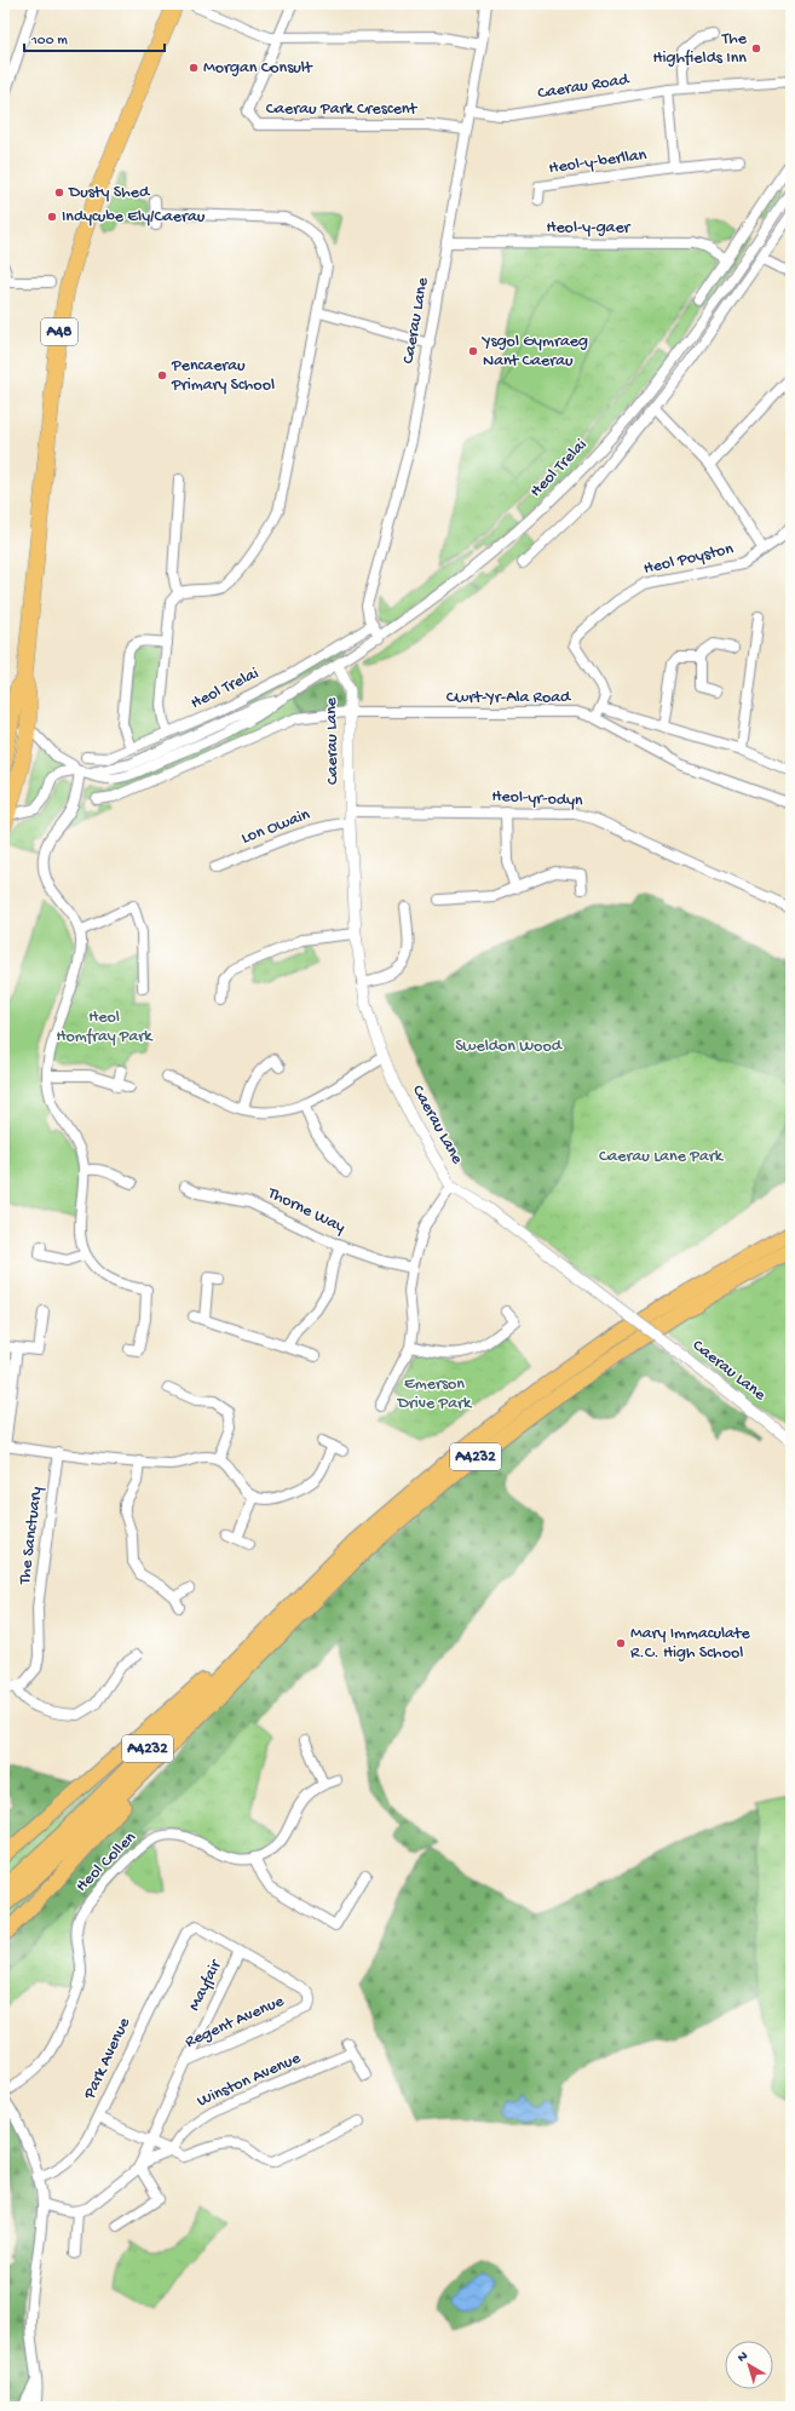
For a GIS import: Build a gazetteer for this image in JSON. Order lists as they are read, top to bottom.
{
  "streets": {
    "highway": ["A48"],
    "main road": ["A4232"],
    "street": [
      "Caerau Road",
      "Caerau Park Crescent",
      "Heol-y-berllan",
      "Heol-y-gaer",
      "Caerau Lane",
      "Heol Trelai",
      "Heol Poyston",
      "Cwrt-Yr-Ala Road",
      "Heol-yr-odyn",
      "Lon Owain",
      "Thorne Way",
      "The Sanctuary",
      "Heol Collen",
      "Mayfair",
      "Regent Avenue",
      "Park Avenue",
      "Winston Avenue"
    ]
  },
  "crossings": [
    ["Caerau Road", "Caerau Lane"],
    ["Caerau Park Crescent", "Caerau Lane"],
    ["Heol-y-gaer", "Caerau Lane"],
    ["Caerau Lane", "Heol Trelai"],
    ["Caerau Lane", "Cwrt-Yr-Ala Road"],
    ["Caerau Lane", "Heol-yr-odyn"],
    ["Caerau Lane", "Lon Owain"],
    ["A48", "Heol Trelai"],
    ["Heol-yr-odyn", "Lon Owain"],
    ["Mayfair", "Regent Avenue"],
    ["Mayfair", "Park Avenue"],
    ["Regent Avenue", "Park Avenue"]
  ],
  "parks": [
    "Heol Homfray Park",
    "Sweldon Wood",
    "Caerau Lane Park",
    "Emerson Drive Park"
  ],
  "places": [
    "The Highfields Inn",
    "Morgan Consult",
    "Dusty Shed",
    "Indycube Ely/Caerau",
    "Ysgol Gymraeg Nant Caerau",
    "Pencaerau Primary School",
    "Mary Immaculate R.C. High School"
  ],
  "scale_bar": "100 m",
  "north": "top left"
}
